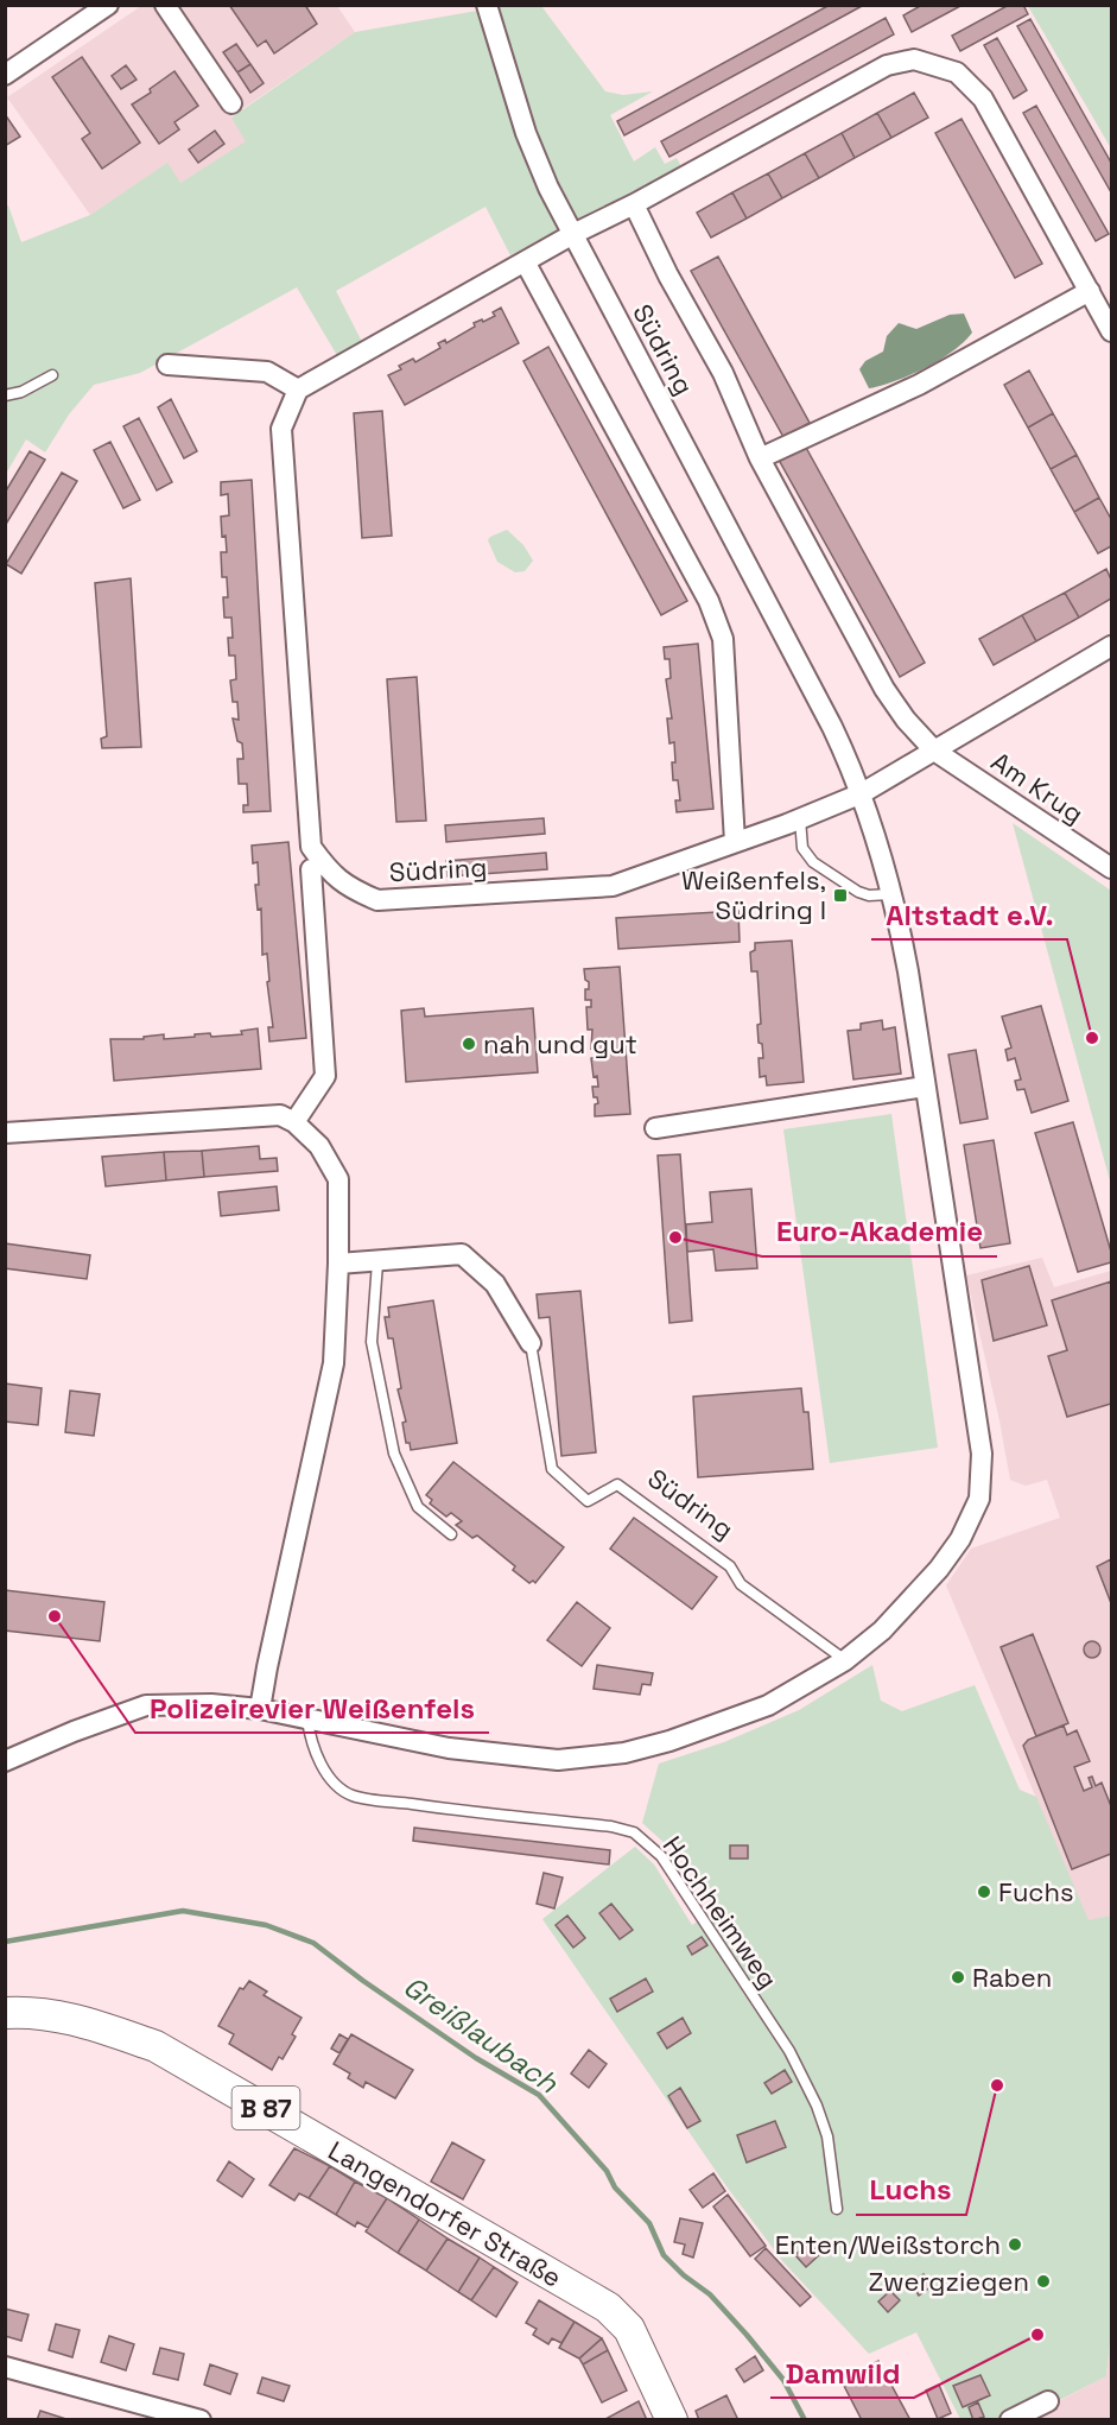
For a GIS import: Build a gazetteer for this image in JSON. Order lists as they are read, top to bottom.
{
  "streets": {
    "main road": ["B 87", "Langendorfer Straße"],
    "street": ["Südring", "Am Krug"],
    "lane": ["Hochheimweg"]
  },
  "crossings": [
    ["Südring", "Am Krug"],
    ["Südring", "Hochheimweg"]
  ],
  "water": ["Greißlaubach"],
  "places": {
    "transit": ["Weißenfels, Südring I"],
    "other": [
      "Altstadt e.V.",
      "nah und gut",
      "Euro-Akademie",
      "Polizeirevier Weißenfels",
      "Fuchs",
      "Raben",
      "Luchs",
      "Enten/Weißstorch",
      "Zwergziegen",
      "Damwild"
    ]
  }
}
